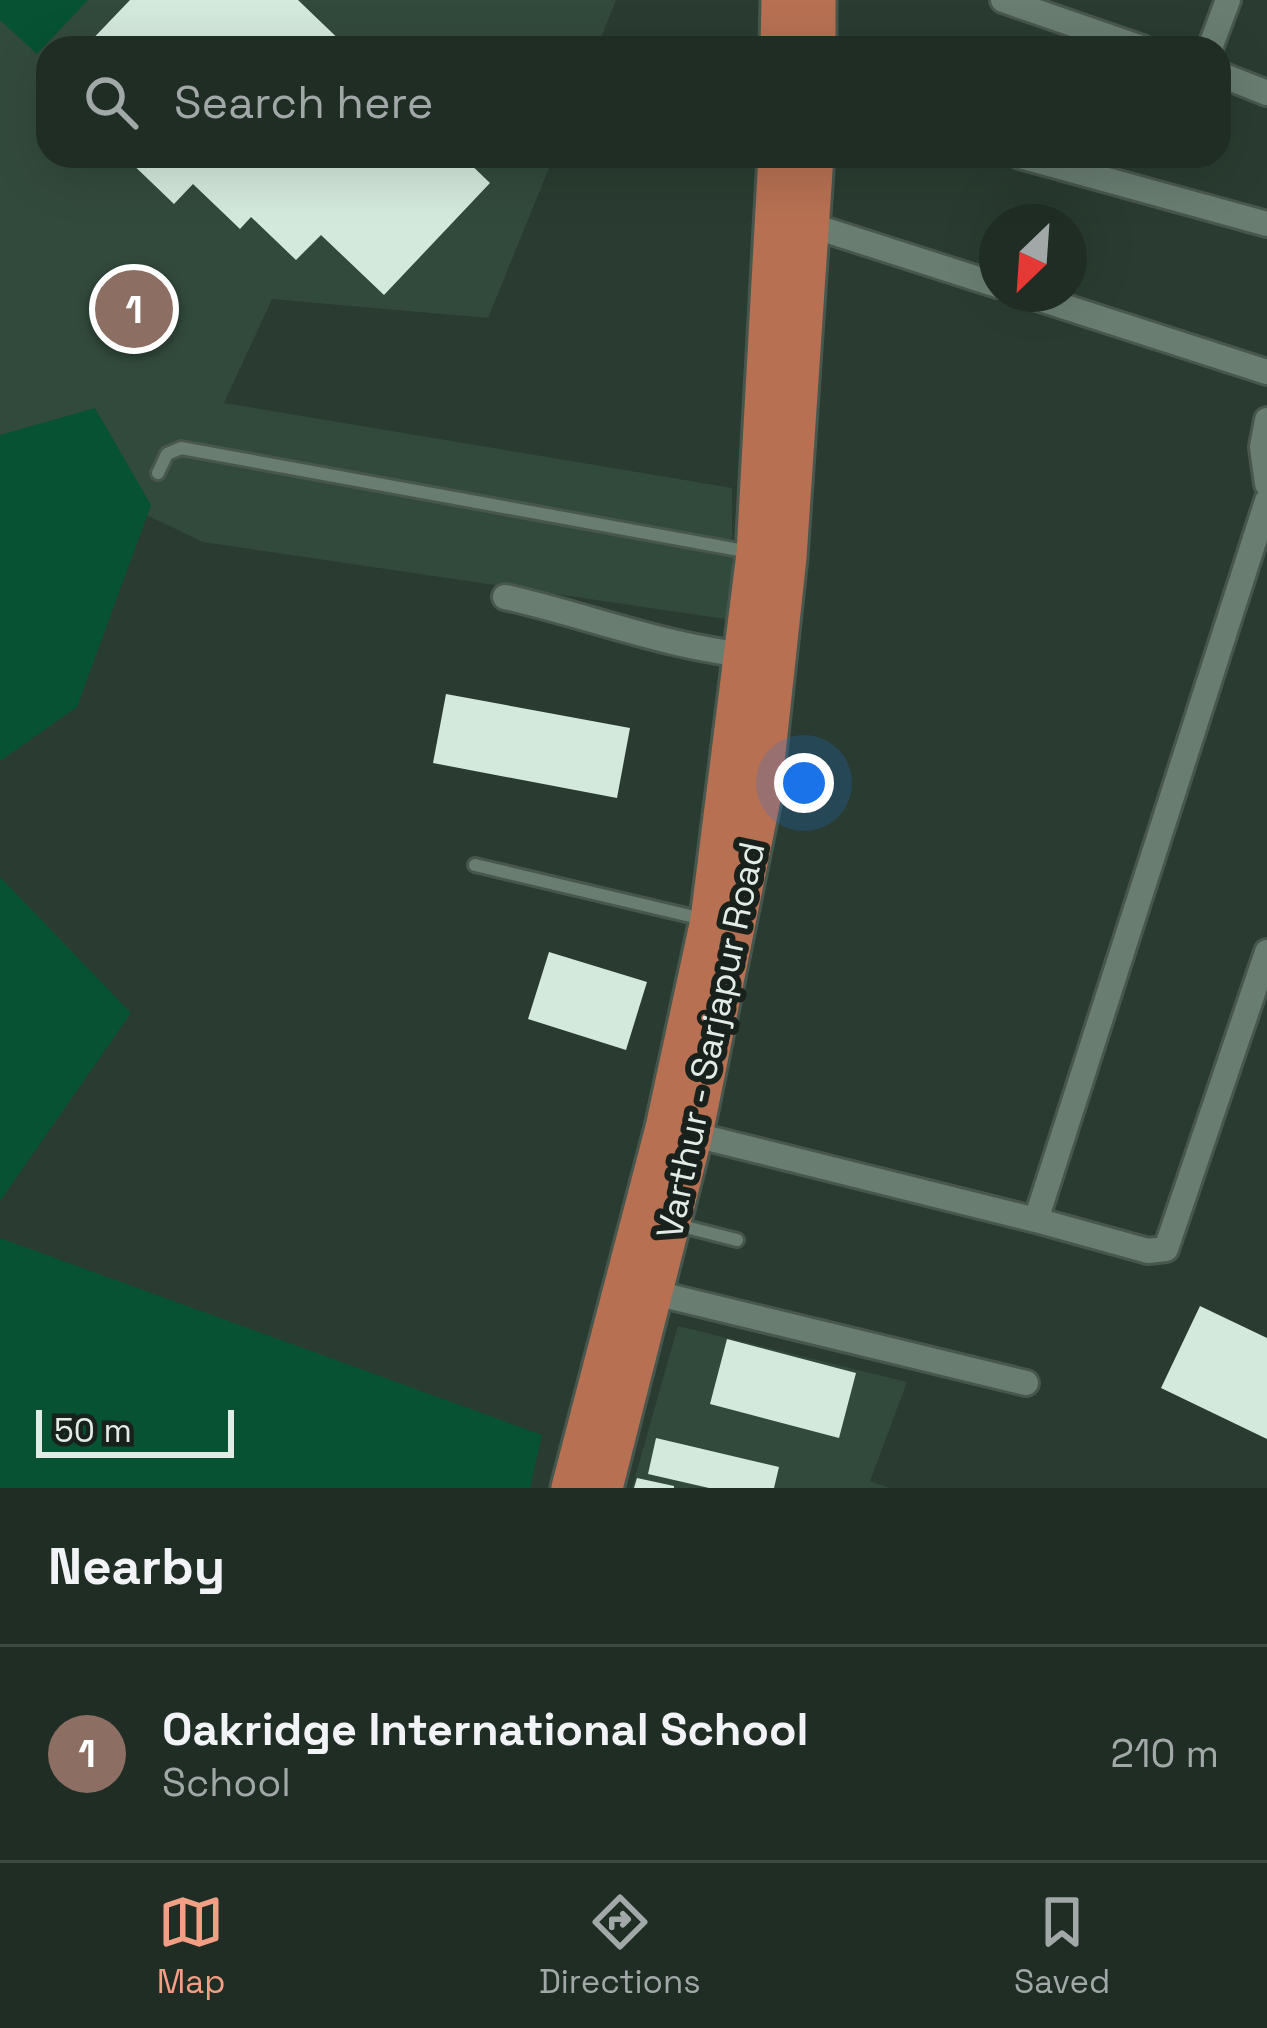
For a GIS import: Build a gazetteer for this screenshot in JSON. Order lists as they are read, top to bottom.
{
  "streets": {
    "main road": ["Varthur - Sarjapur Road"]
  },
  "scale_bar": "50 m",
  "north": "bottom left",
  "page": {
    "search": "Search here",
    "pins": "1",
    "scale": "50 m",
    "heading": "Nearby",
    "list": [
      {
        "mark": "1",
        "name": "Oakridge International School",
        "note": "School",
        "value": "210 m"
      }
    ],
    "nav": ["Map", "Directions", "Saved"]
  }
}
